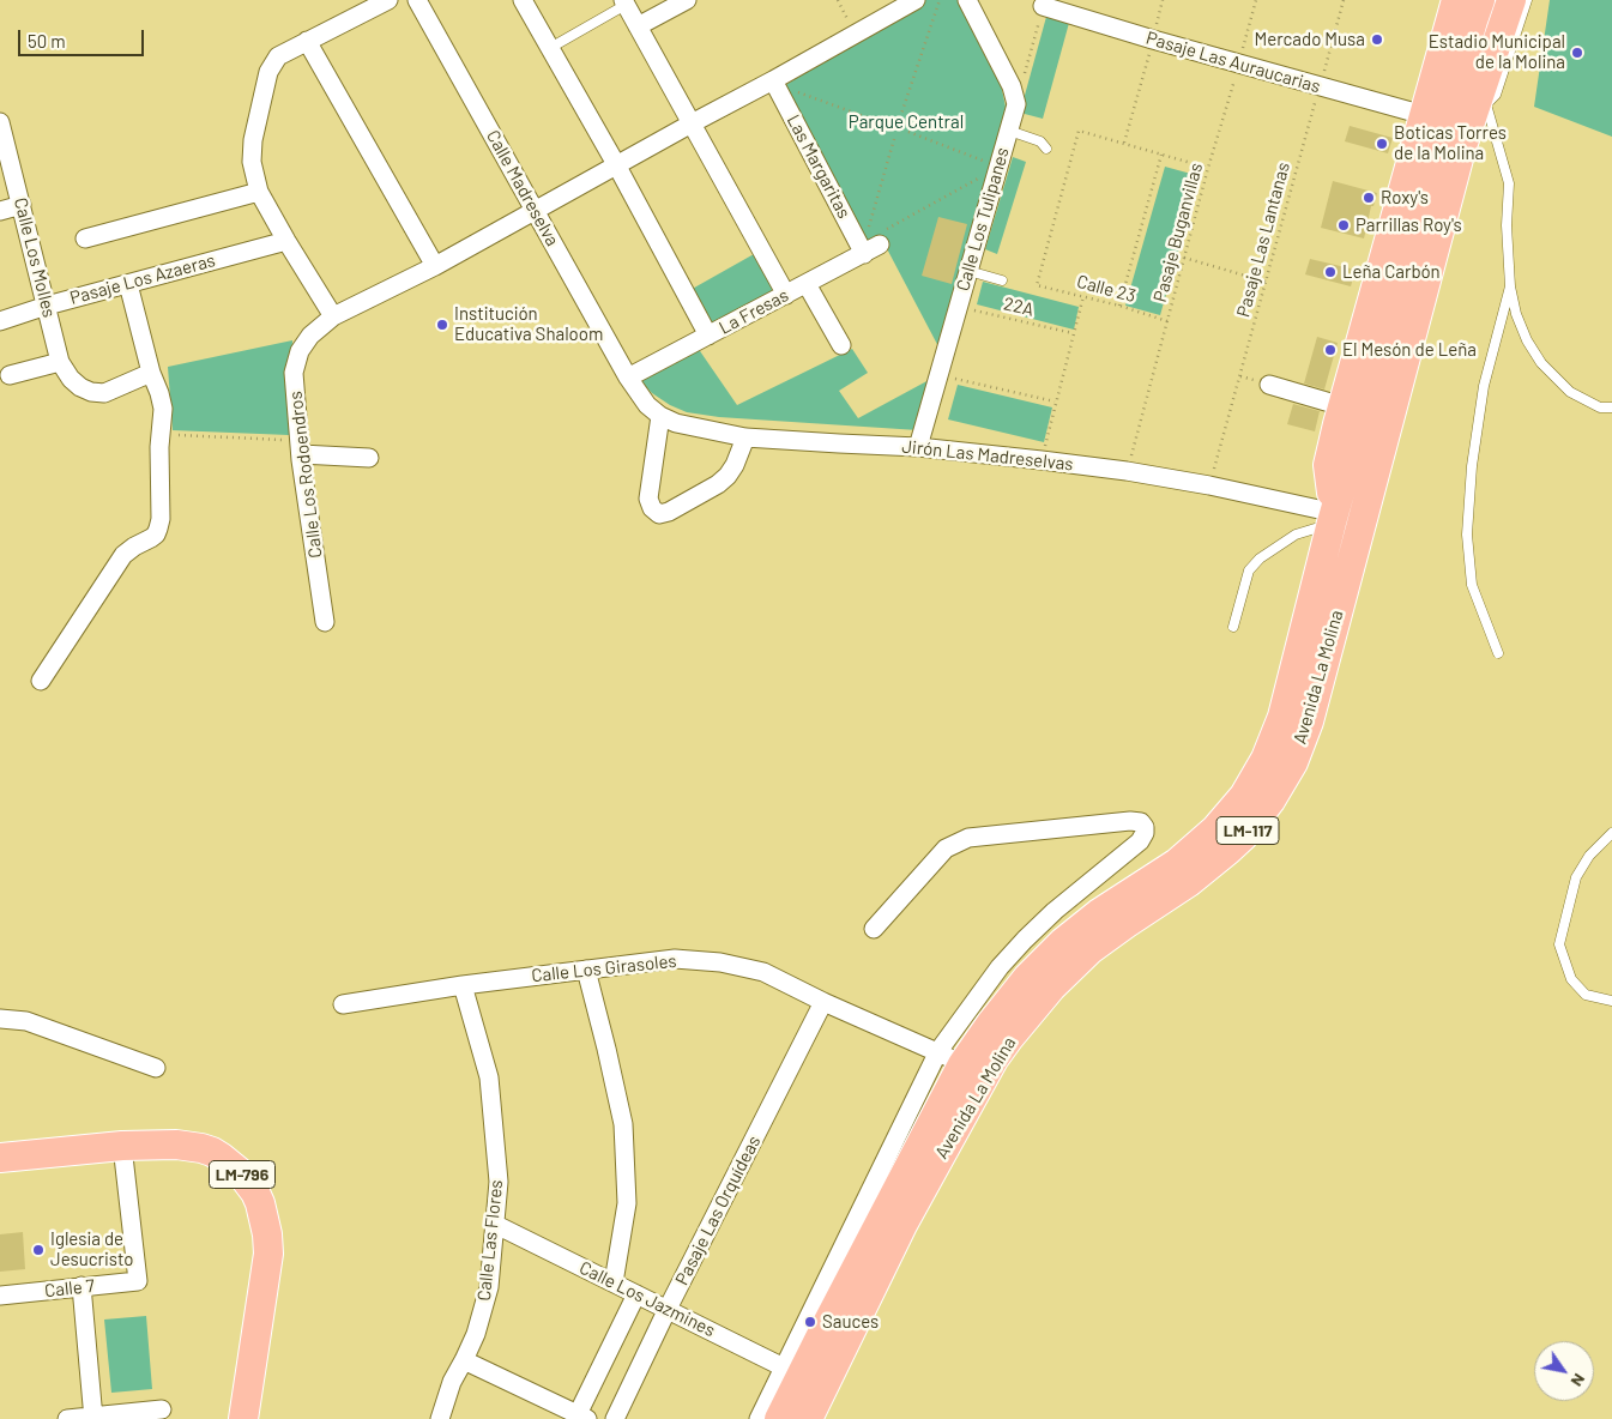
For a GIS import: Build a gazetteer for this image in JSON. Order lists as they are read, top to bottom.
{
  "streets": {
    "main road": ["Avenida La Molina", "LM-117", "LM-796"],
    "street": [
      "Pasaje Las Auraucarias",
      "Las Margaritas",
      "Calle Madreselva",
      "Calle Los Tulipanes",
      "Calle Los Molles",
      "Pasaje Los Azaeras",
      "La Fresas",
      "Jirón Las Madreselvas",
      "Calle Los Rodoendros",
      "Calle Los Girasoles",
      "Pasaje Las Orquídeas",
      "Calle Las Flores",
      "Calle 7",
      "Calle Los Jazmines"
    ],
    "path": [
      "Pasaje Buganvillas",
      "Pasaje Las Lantanas",
      "Calle 23",
      "22A"
    ]
  },
  "crossings": [
    ["Pasaje Las Auraucarias", "Pasaje Buganvillas"],
    ["Pasaje Las Auraucarias", "Pasaje Las Lantanas"],
    ["Pasaje Las Auraucarias", "Avenida La Molina"],
    ["Las Margaritas", "La Fresas"],
    ["Las Margaritas", "Calle Los Rodoendros"],
    ["Calle Madreselva", "La Fresas"],
    ["Calle Madreselva", "Jirón Las Madreselvas"],
    ["Calle Madreselva", "Calle Los Rodoendros"],
    ["Calle Los Tulipanes", "22A"],
    ["Calle Los Tulipanes", "Jirón Las Madreselvas"],
    ["Pasaje Buganvillas", "Calle 23"],
    ["Pasaje Buganvillas", "Jirón Las Madreselvas"],
    ["Pasaje Las Lantanas", "Jirón Las Madreselvas"],
    ["Calle Los Molles", "Pasaje Los Azaeras"],
    ["La Fresas", "Jirón Las Madreselvas"],
    ["Jirón Las Madreselvas", "Avenida La Molina"],
    ["Avenida La Molina", "Calle Los Girasoles"],
    ["Avenida La Molina", "Calle Los Jazmines"],
    ["Calle Los Girasoles", "Pasaje Las Orquídeas"],
    ["Calle Los Girasoles", "Calle Las Flores"],
    ["LM-796", "Calle 7"],
    ["Pasaje Las Orquídeas", "Calle Los Jazmines"],
    ["Calle Las Flores", "Calle Los Jazmines"]
  ],
  "parks": ["Parque Central"],
  "places": [
    "Mercado Musa",
    "Estadio Municipal de la Molina",
    "Boticas Torres de la Molina",
    "Roxy's",
    "Parrillas Roy's",
    "Leña Carbón",
    "Institución Educativa Shaloom",
    "El Mesón de Leña",
    "Iglesia de Jesucristo",
    "Sauces"
  ],
  "scale_bar": "50 m",
  "north": "bottom right"
}
